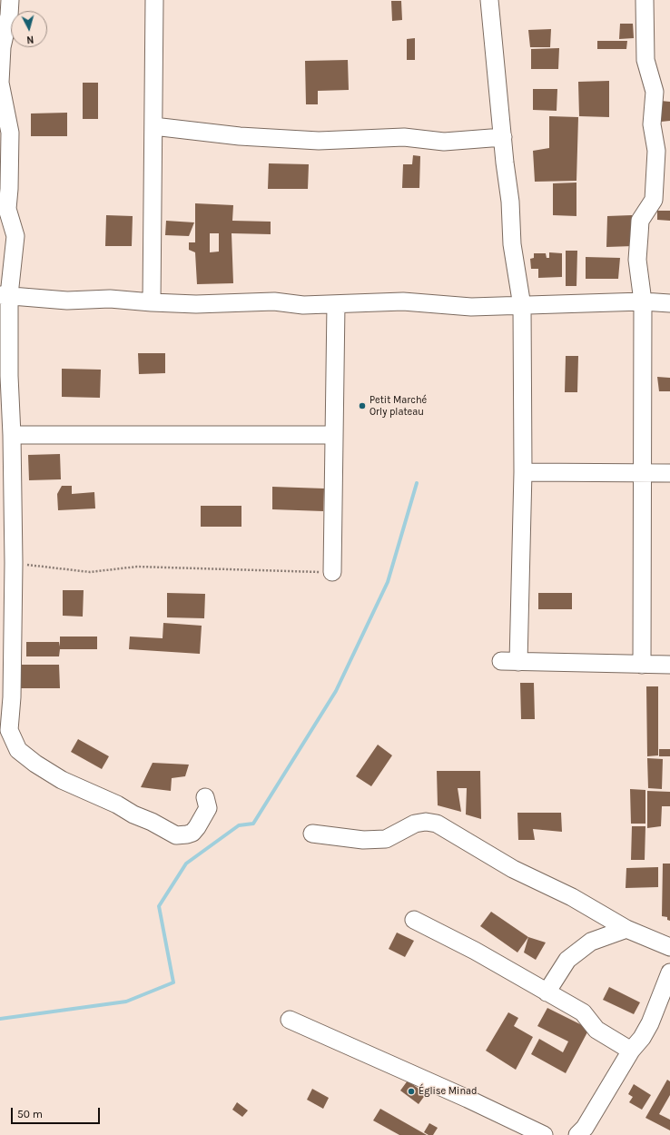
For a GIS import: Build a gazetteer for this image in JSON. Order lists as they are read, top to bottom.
{
  "places": ["Petit Marché Orly plateau", "Église Minad"],
  "scale_bar": "50 m",
  "north": "bottom"
}
